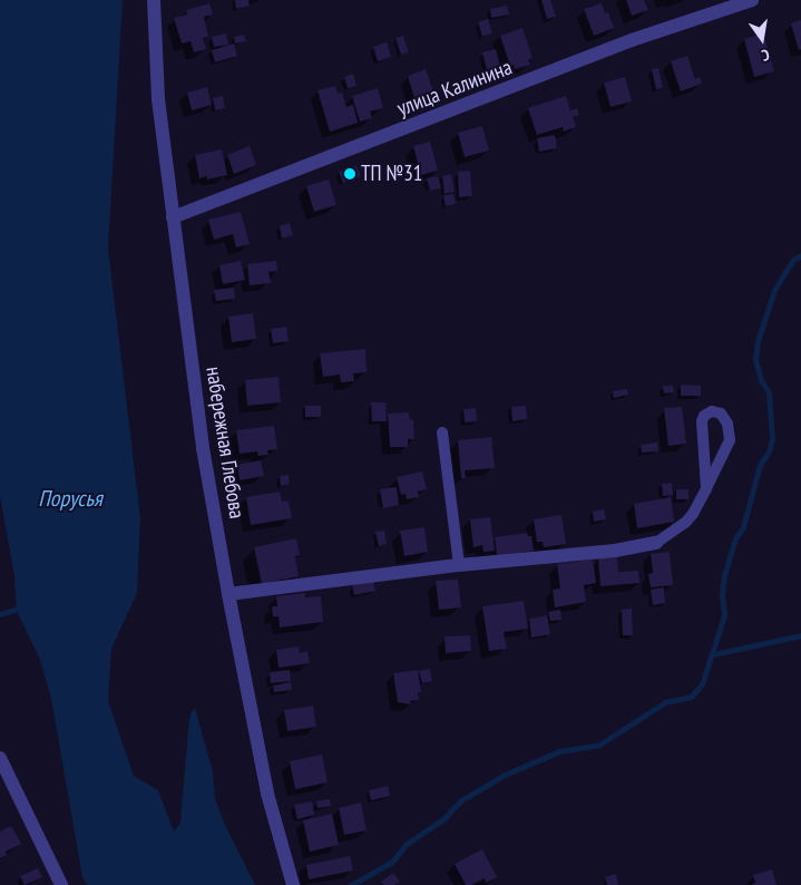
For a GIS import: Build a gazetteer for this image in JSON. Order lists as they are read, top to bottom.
{
  "streets": {
    "street": ["улица Калинина", "набережная Глебова"]
  },
  "crossings": [
    ["улица Калинина", "набережная Глебова"]
  ],
  "water": ["Порусья"],
  "places": ["ТП №31"],
  "north": "bottom"
}
